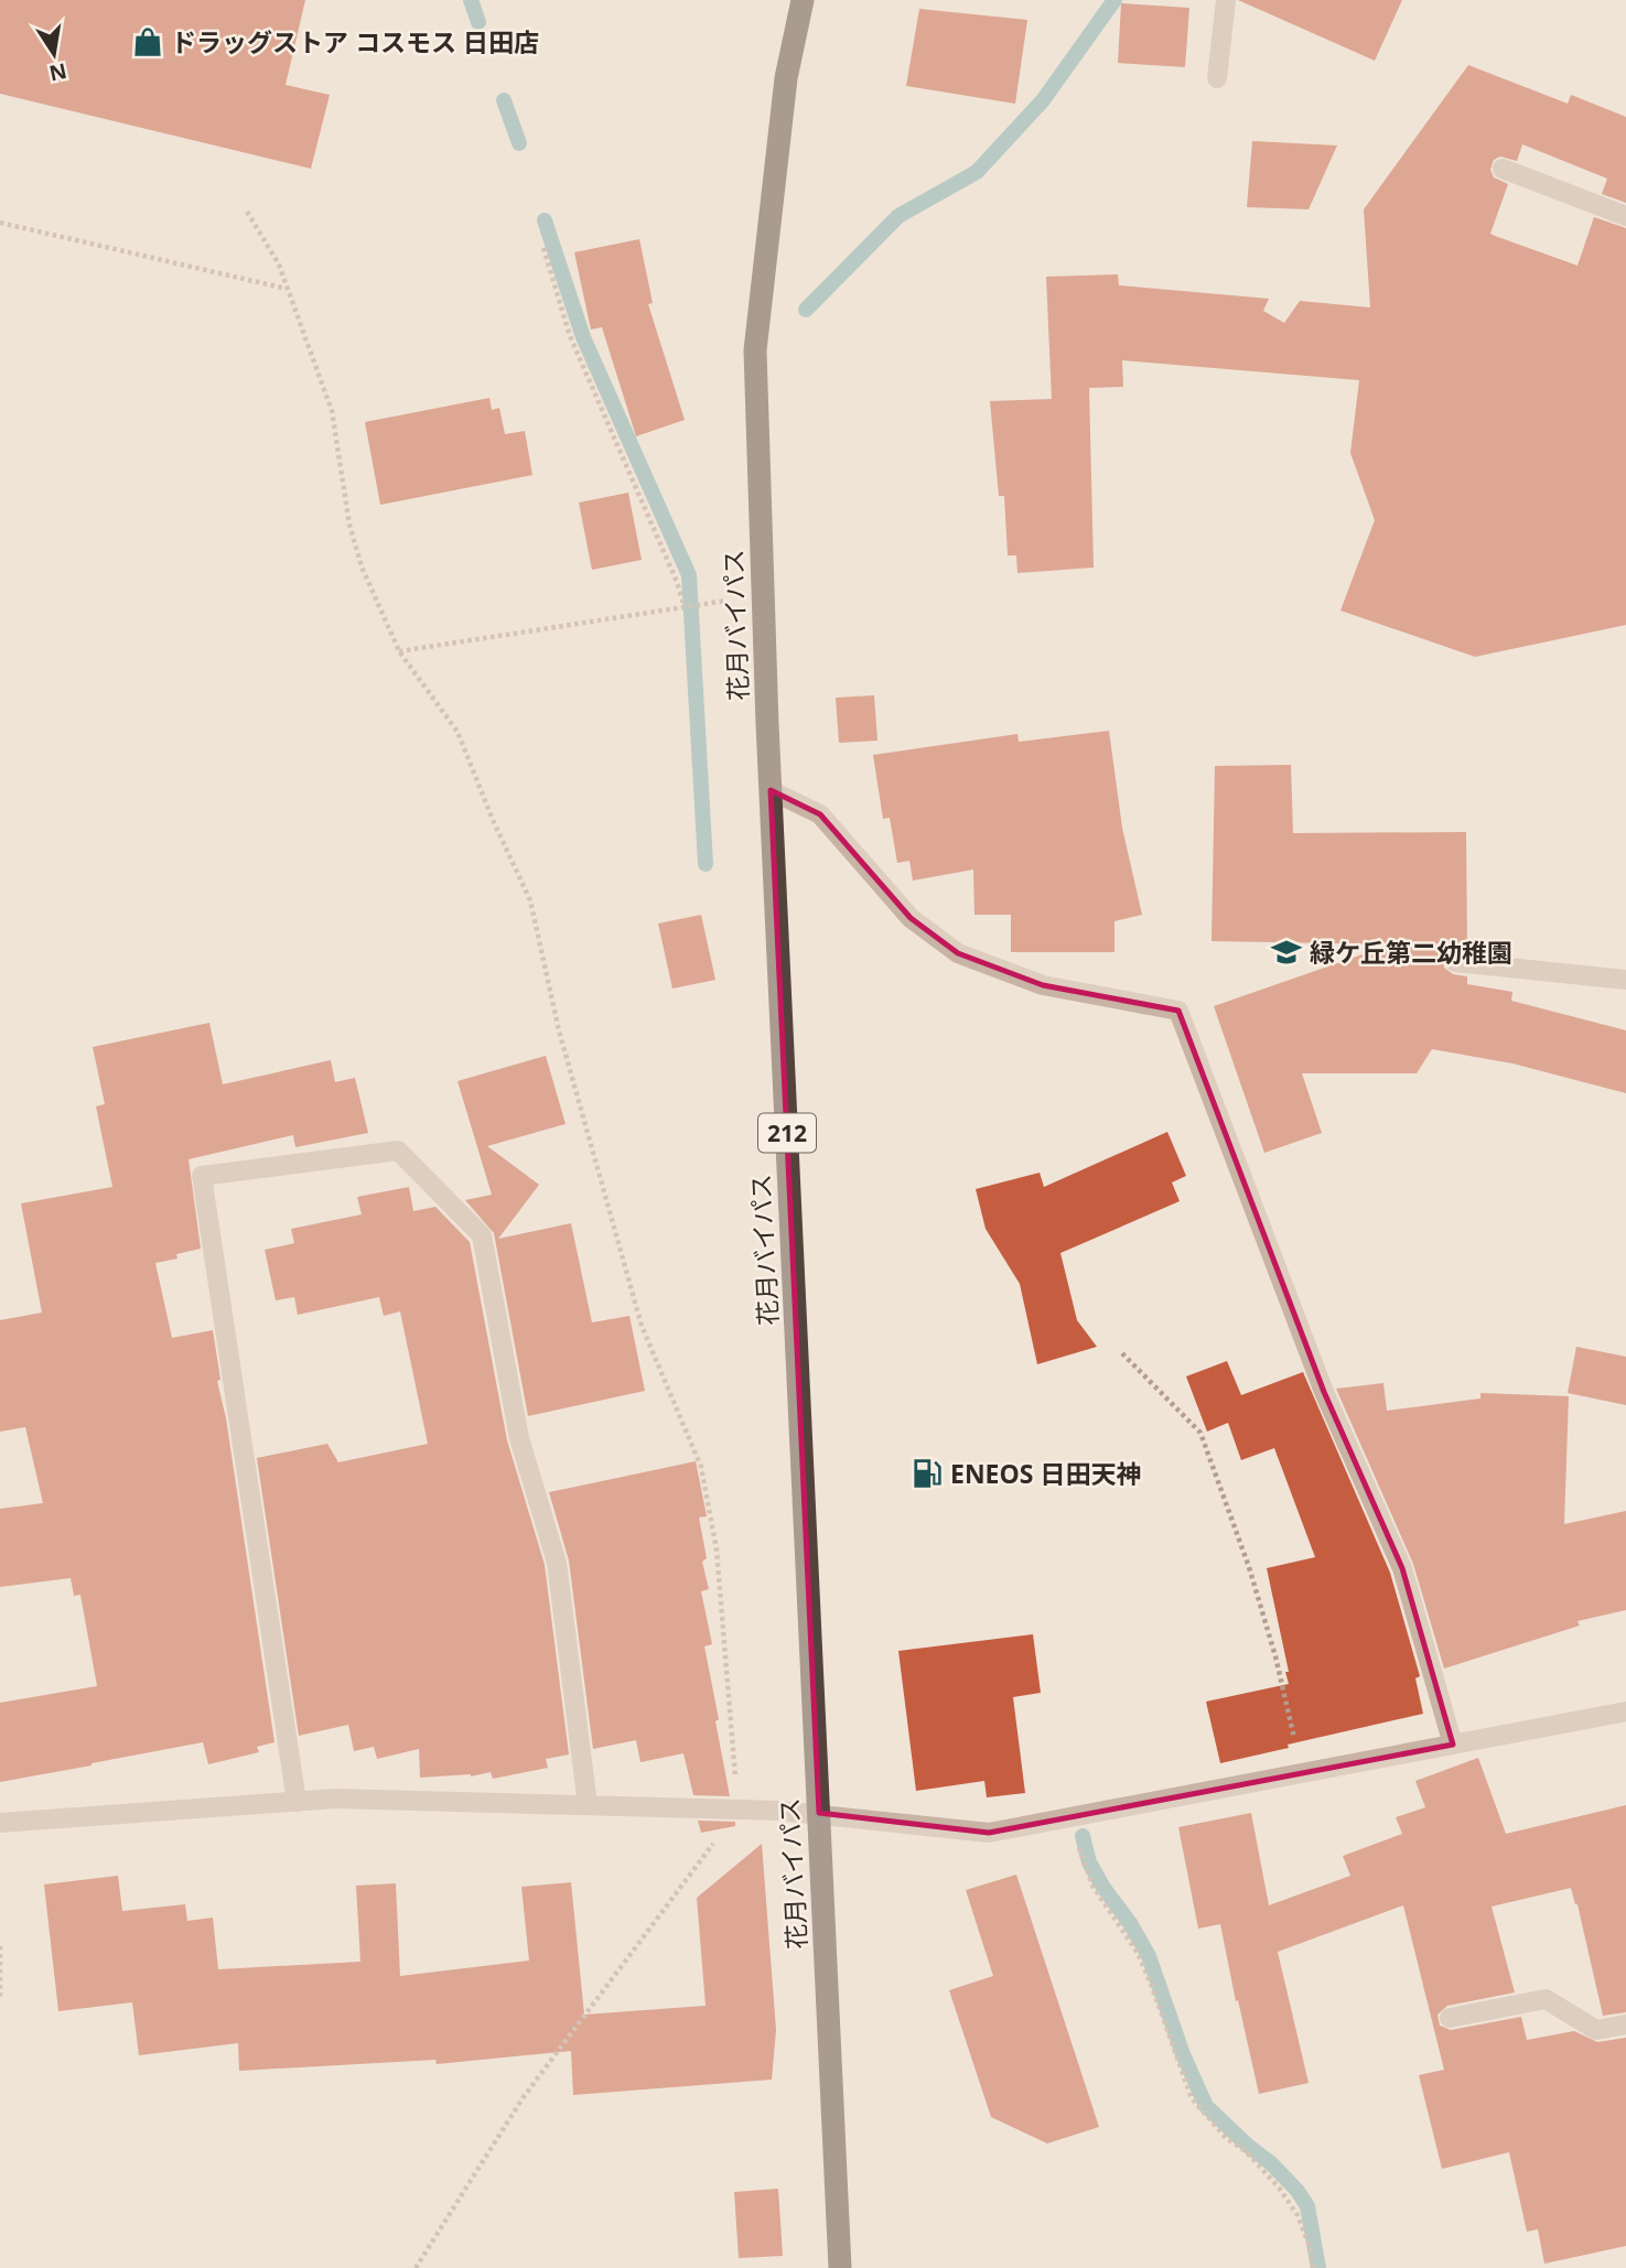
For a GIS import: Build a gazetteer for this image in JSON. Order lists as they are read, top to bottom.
{
  "streets": {
    "highway": ["花月バイパス", "212"]
  },
  "places": {
    "shop": ["ドラッグストア コスモス 日田店"],
    "school or university": ["緑ケ丘第二幼稚園"],
    "fuel station": ["ENEOS 日田天神"]
  },
  "north": "bottom"
}
